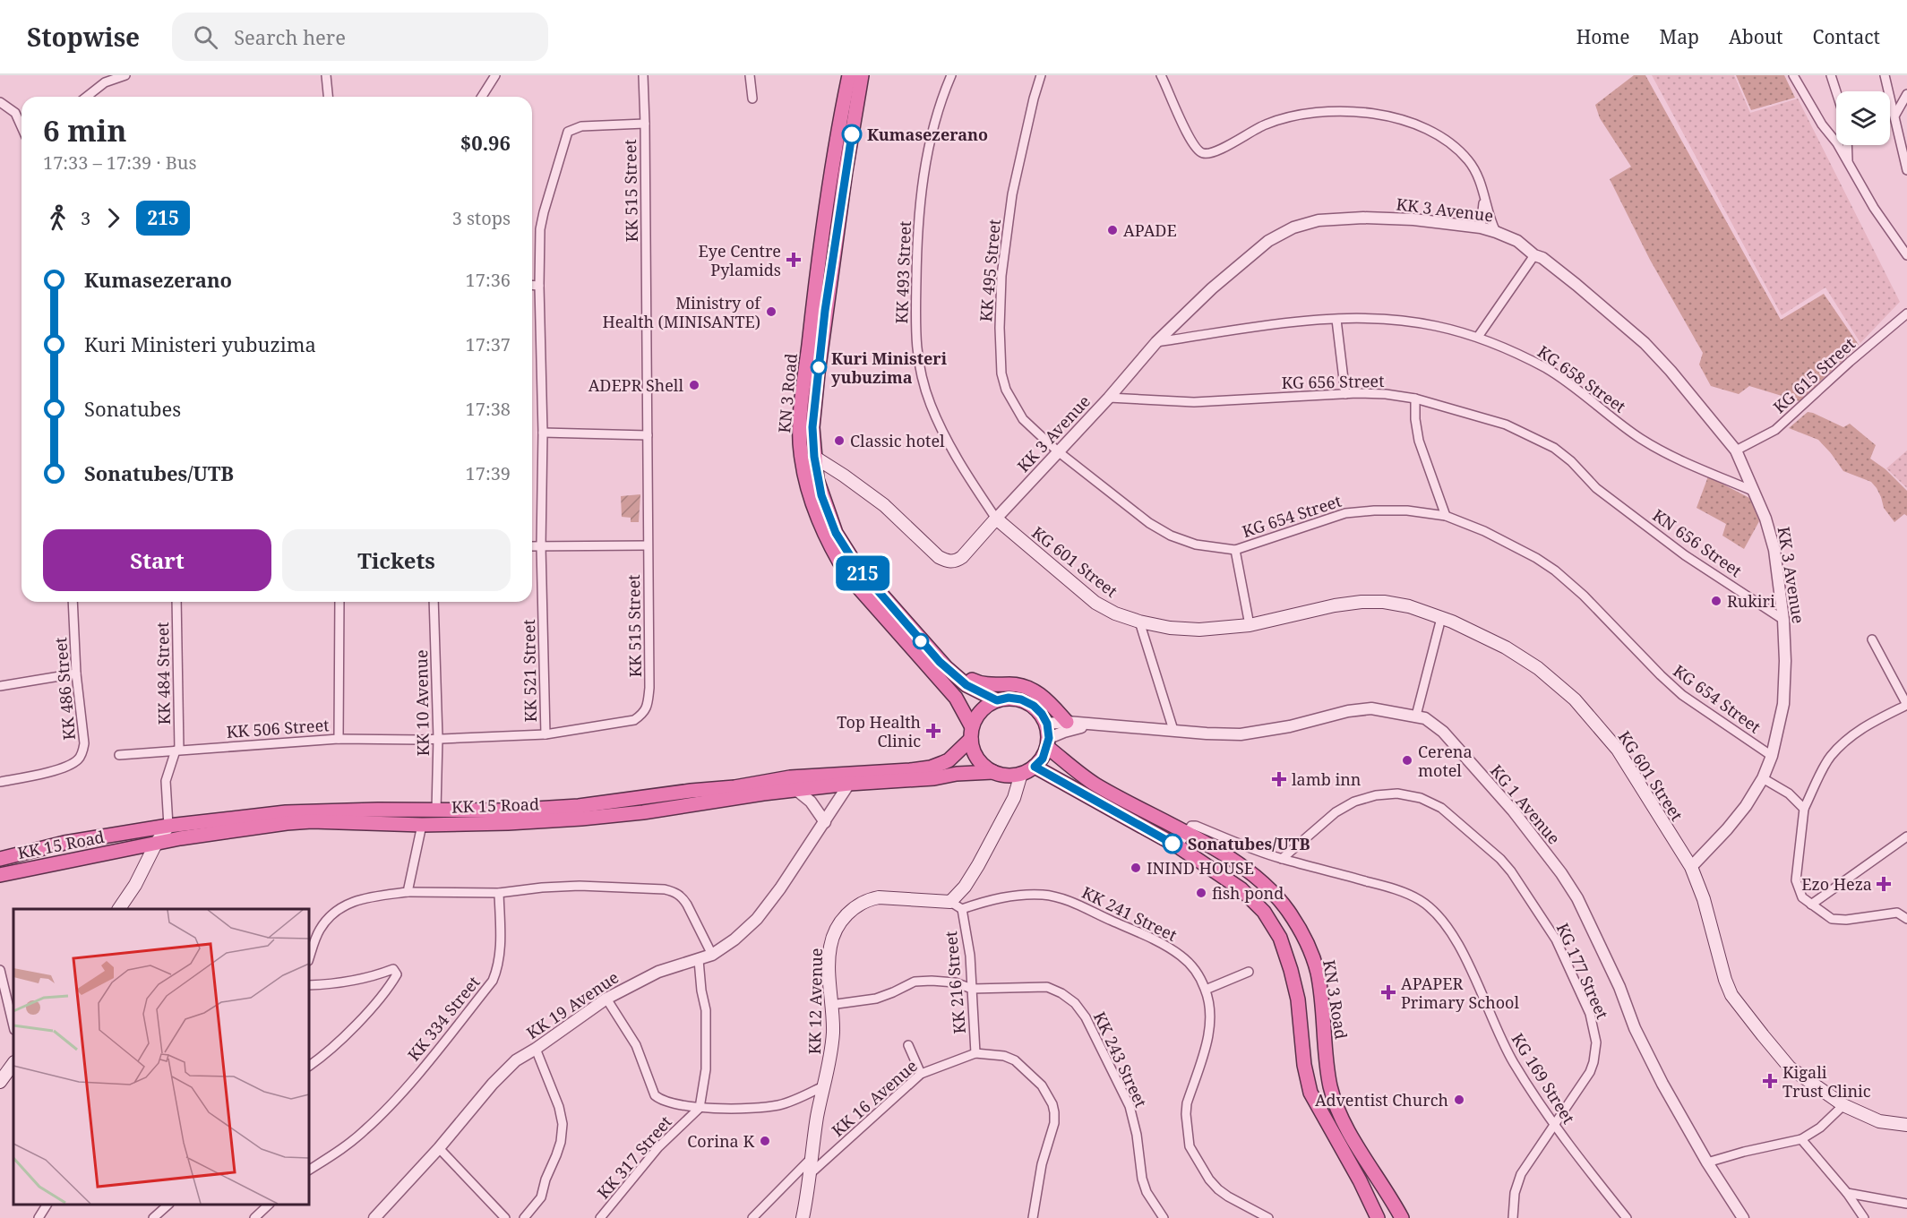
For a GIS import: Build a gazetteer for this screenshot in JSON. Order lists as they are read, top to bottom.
{
  "streets": {
    "highway": ["KN 3 Road", "KK 15 Road"],
    "main road": ["KK 3 Avenue", "KG 601 Street", "KK 12 Avenue"],
    "street": [
      "KK 515 Street",
      "KK 495 Street",
      "KK 493 Street",
      "KG 615 Street",
      "KG 658 Street",
      "KG 656 Street",
      "KG 654 Street",
      "KN 656 Street",
      "KK 521 Street",
      "KK 484 Street",
      "KK 486 Street",
      "KK 10 Avenue",
      "KK 506 Street",
      "KG 1 Avenue",
      "KK 241 Street",
      "KG 177 Street",
      "KK 216 Street",
      "KK 19 Avenue",
      "KK 334 Street",
      "KK 243 Street",
      "KG 169 Street",
      "KK 16 Avenue",
      "KK 317 Street"
    ]
  },
  "crossings": [
    ["KK 515 Street", "KK 521 Street"],
    ["KK 3 Avenue", "KK 495 Street"],
    ["KK 3 Avenue", "KK 493 Street"],
    ["KK 3 Avenue", "KG 615 Street"],
    ["KK 3 Avenue", "KG 658 Street"],
    ["KK 3 Avenue", "KG 656 Street"],
    ["KK 3 Avenue", "KN 3 Road"],
    ["KK 3 Avenue", "KG 654 Street"],
    ["KK 3 Avenue", "KN 656 Street"],
    ["KK 3 Avenue", "KG 601 Street"],
    ["KK 495 Street", "KG 654 Street"],
    ["KK 493 Street", "KG 601 Street"],
    ["KG 656 Street", "KN 656 Street"],
    ["KN 3 Road", "KG 1 Avenue"],
    ["KN 3 Road", "KK 15 Road"],
    ["KN 3 Road", "KG 169 Street"],
    ["KK 521 Street", "KK 10 Avenue"],
    ["KK 521 Street", "KK 506 Street"],
    ["KK 484 Street", "KK 506 Street"],
    ["KK 484 Street", "KK 15 Road"],
    ["KK 10 Avenue", "KK 506 Street"],
    ["KK 10 Avenue", "KK 15 Road"],
    ["KG 1 Avenue", "KK 15 Road"],
    ["KK 15 Road", "KK 19 Avenue"],
    ["KK 241 Street", "KK 216 Street"],
    ["KG 177 Street", "KG 169 Street"],
    ["KK 216 Street", "KK 243 Street"],
    ["KK 216 Street", "KK 16 Avenue"],
    ["KK 12 Avenue", "KK 243 Street"],
    ["KK 12 Avenue", "KK 16 Avenue"]
  ],
  "places": {
    "other": [
      "Kumasezerano",
      "APADE",
      "Ministry of Health (MINISANTE)",
      "Kuri Ministeri yubuzima",
      "ADEPR Shell",
      "Classic hotel",
      "Rukiri",
      "Cerena motel",
      "Sonatubes/UTB",
      "ININD HOUSE",
      "fish pond",
      "Adventist Church",
      "Corina K"
    ],
    "health": [
      "Eye Centre Pylamids",
      "Top Health Clinic",
      "lamb inn",
      "Ezo Heza",
      "APAPER Primary School",
      "Kigali Trust Clinic"
    ]
  },
  "lines": ["bus line 215"],
  "page": {
    "header": "Stopwise",
    "search": "Search here",
    "nav": [
      "Home",
      "Map",
      "About",
      "Contact"
    ],
    "on_map": "215",
    "heading": ["6 min", "17:33 – 17:39 · Bus", "$0.96"],
    "legs": ["3", "215", "3 stops"],
    "list": [
      {
        "name": "Kumasezerano",
        "value": "17:36"
      },
      {
        "name": "Kuri Ministeri yubuzima",
        "value": "17:37"
      },
      {
        "name": "Sonatubes",
        "value": "17:38"
      },
      {
        "name": "Sonatubes/UTB",
        "value": "17:39"
      }
    ],
    "buttons": ["Start", "Tickets"]
  }
}
